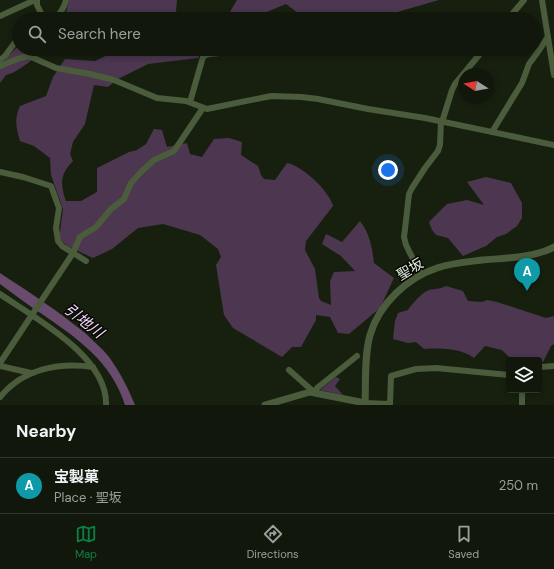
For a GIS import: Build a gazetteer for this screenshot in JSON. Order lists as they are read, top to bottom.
{
  "streets": {
    "street": ["聖坂"]
  },
  "water": ["引地川"],
  "north": "left",
  "page": {
    "search": "Search here",
    "pins": "A",
    "heading": "Nearby",
    "list": [
      {
        "mark": "A",
        "name": "宝製菓",
        "note": "Place · 聖坂",
        "value": "250 m"
      }
    ],
    "nav": ["Map", "Directions", "Saved"]
  }
}
